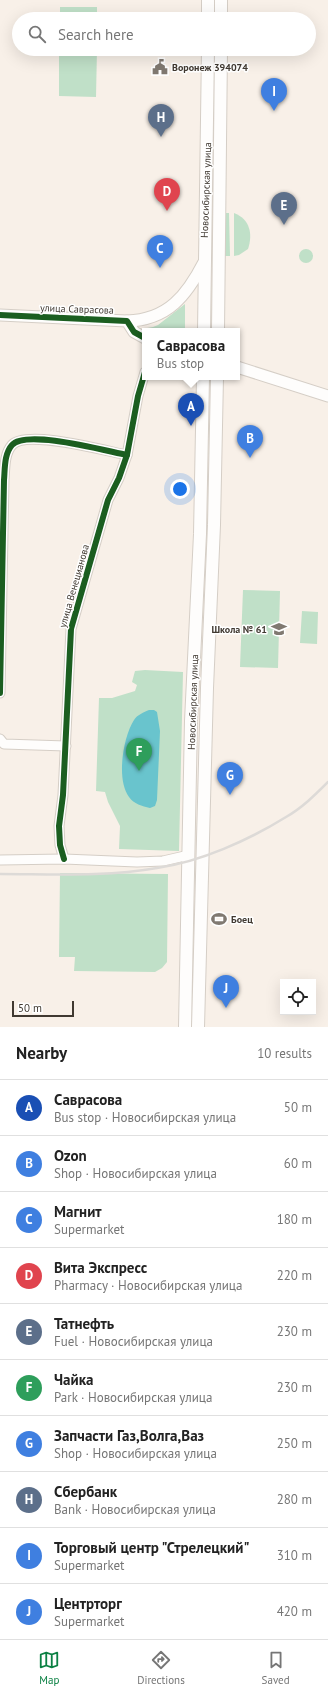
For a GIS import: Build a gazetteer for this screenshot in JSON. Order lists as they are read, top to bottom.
{
  "streets": {
    "main road": ["Новосибирская улица"],
    "street": ["улица Саврасова", "улица Венецианова"]
  },
  "places": {
    "public building": ["Воронеж 394074"],
    "school or university": ["Школа № 61"],
    "sports": ["Боец"]
  },
  "scale_bar": "50 m",
  "page": {
    "search": "Search here",
    "pins": [
      "I",
      "H",
      "D",
      "E",
      "C",
      "A",
      "B",
      "F",
      "G",
      "J"
    ],
    "popup": ["Саврасова", "Bus stop"],
    "scale": "50 m",
    "heading": ["Nearby", "10 results"],
    "list": [
      {
        "mark": "A",
        "name": "Саврасова",
        "note": "Bus stop · Новосибирская улица",
        "value": "50 m"
      },
      {
        "mark": "B",
        "name": "Ozon",
        "note": "Shop · Новосибирская улица",
        "value": "60 m"
      },
      {
        "mark": "C",
        "name": "Магнит",
        "note": "Supermarket",
        "value": "180 m"
      },
      {
        "mark": "D",
        "name": "Вита Экспресс",
        "note": "Pharmacy · Новосибирская улица",
        "value": "220 m"
      },
      {
        "mark": "E",
        "name": "Татнефть",
        "note": "Fuel · Новосибирская улица",
        "value": "230 m"
      },
      {
        "mark": "F",
        "name": "Чайка",
        "note": "Park · Новосибирская улица",
        "value": "230 m"
      },
      {
        "mark": "G",
        "name": "Запчасти Газ,Волга,Ваз",
        "note": "Shop · Новосибирская улица",
        "value": "250 m"
      },
      {
        "mark": "H",
        "name": "Сбербанк",
        "note": "Bank · Новосибирская улица",
        "value": "280 m"
      },
      {
        "mark": "I",
        "name": "Торговый центр \"Стрелецкий\"",
        "note": "Supermarket",
        "value": "310 m"
      },
      {
        "mark": "J",
        "name": "Центрторг",
        "note": "Supermarket",
        "value": "420 m"
      }
    ],
    "nav": ["Map", "Directions", "Saved"]
  }
}
